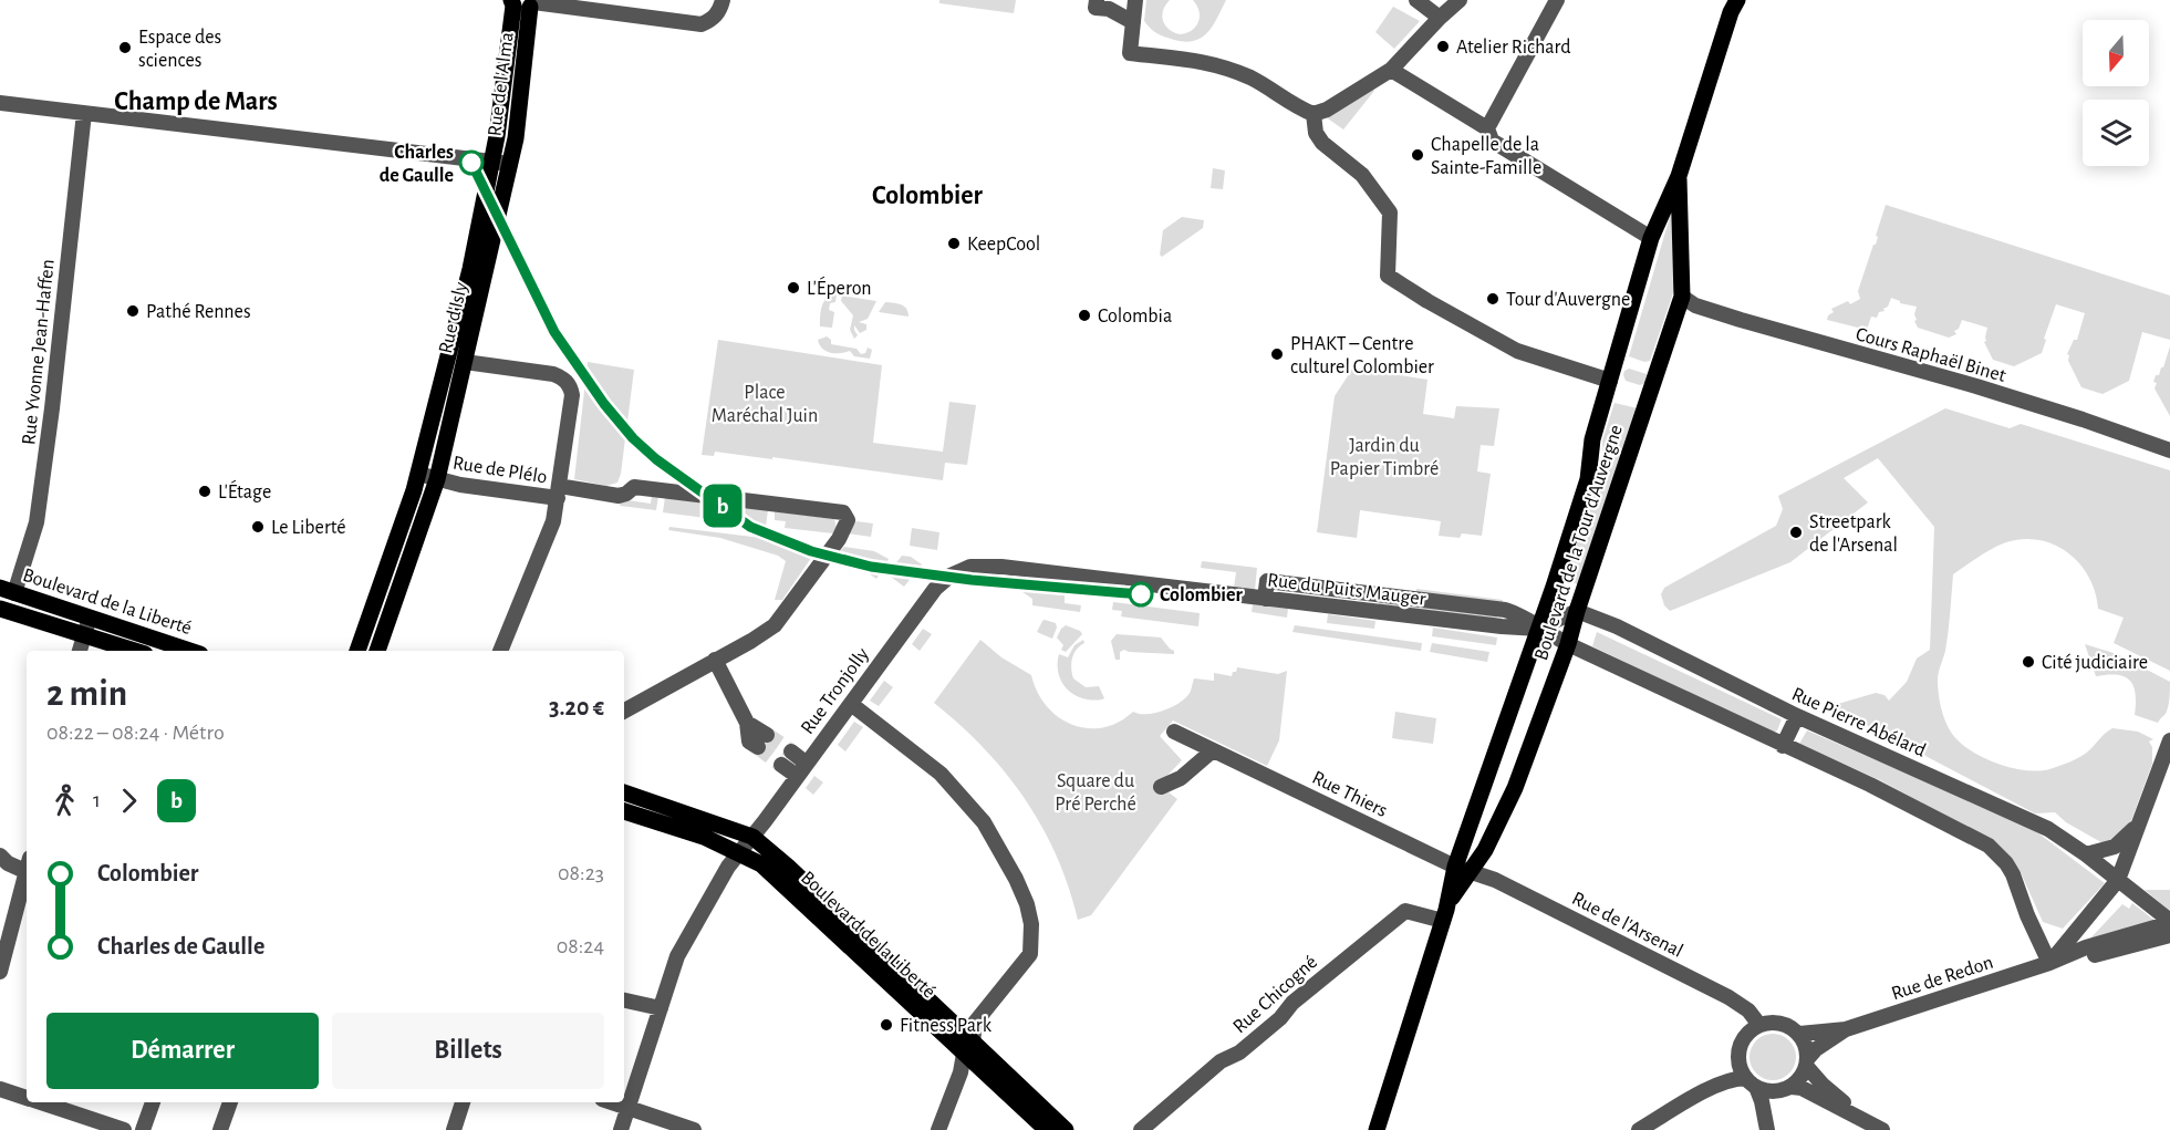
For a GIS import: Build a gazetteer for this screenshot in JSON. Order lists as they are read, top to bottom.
{
  "streets": {
    "main road": [
      "Rue de l'Alma",
      "Rue d'Isly",
      "Boulevard de la Tour d'Auvergne",
      "Boulevard de la Liberté"
    ],
    "street": [
      "Rue Yvonne Jean-Haffen",
      "Cours Raphaël Binet",
      "Rue de Plélo",
      "Rue du Puits Mauger",
      "Rue Tronjolly",
      "Rue Pierre Abélard",
      "Rue Thiers",
      "Rue de l'Arsenal",
      "Rue de Redon",
      "Rue Chicogné"
    ]
  },
  "crossings": [
    ["Rue de l'Alma", "Rue d'Isly"],
    ["Rue d'Isly", "Rue de Plélo"],
    ["Rue Yvonne Jean-Haffen", "Boulevard de la Liberté"],
    ["Cours Raphaël Binet", "Boulevard de la Tour d'Auvergne"],
    ["Boulevard de la Tour d'Auvergne", "Rue du Puits Mauger"],
    ["Boulevard de la Tour d'Auvergne", "Rue Pierre Abélard"],
    ["Boulevard de la Tour d'Auvergne", "Rue Thiers"],
    ["Boulevard de la Tour d'Auvergne", "Rue de l'Arsenal"],
    ["Boulevard de la Tour d'Auvergne", "Rue Chicogné"],
    ["Rue du Puits Mauger", "Rue Tronjolly"],
    ["Rue du Puits Mauger", "Rue Pierre Abélard"],
    ["Boulevard de la Liberté", "Rue Tronjolly"],
    ["Rue Thiers", "Rue de l'Arsenal"],
    ["Rue de l'Arsenal", "Rue de Redon"]
  ],
  "districts": ["Champ de Mars", "Colombier"],
  "parks": ["Place Maréchal Juin", "Jardin du Papier Timbré", "Square du Pré Perché"],
  "places": [
    "Atelier Richard",
    "Espace des sciences",
    "Chapelle de la Sainte-Famille",
    "Charles de Gaulle",
    "KeepCool",
    "L'Éperon",
    "Tour d'Auvergne",
    "Pathé Rennes",
    "Colombia",
    "PHAKT – Centre culturel Colombier",
    "L'Étage",
    "Le Liberté",
    "Streetpark de l'Arsenal",
    "Colombier",
    "Cité judiciaire",
    "Fitness Park"
  ],
  "lines": ["metro line b"],
  "north": "bottom",
  "page": {
    "on_map": "b",
    "heading": ["2 min", "08:22 – 08:24 · Métro", "3.20 €"],
    "legs": ["1", "b"],
    "list": [
      {
        "name": "Colombier",
        "value": "08:23"
      },
      {
        "name": "Charles de Gaulle",
        "value": "08:24"
      }
    ],
    "buttons": ["Démarrer", "Billets"]
  }
}
